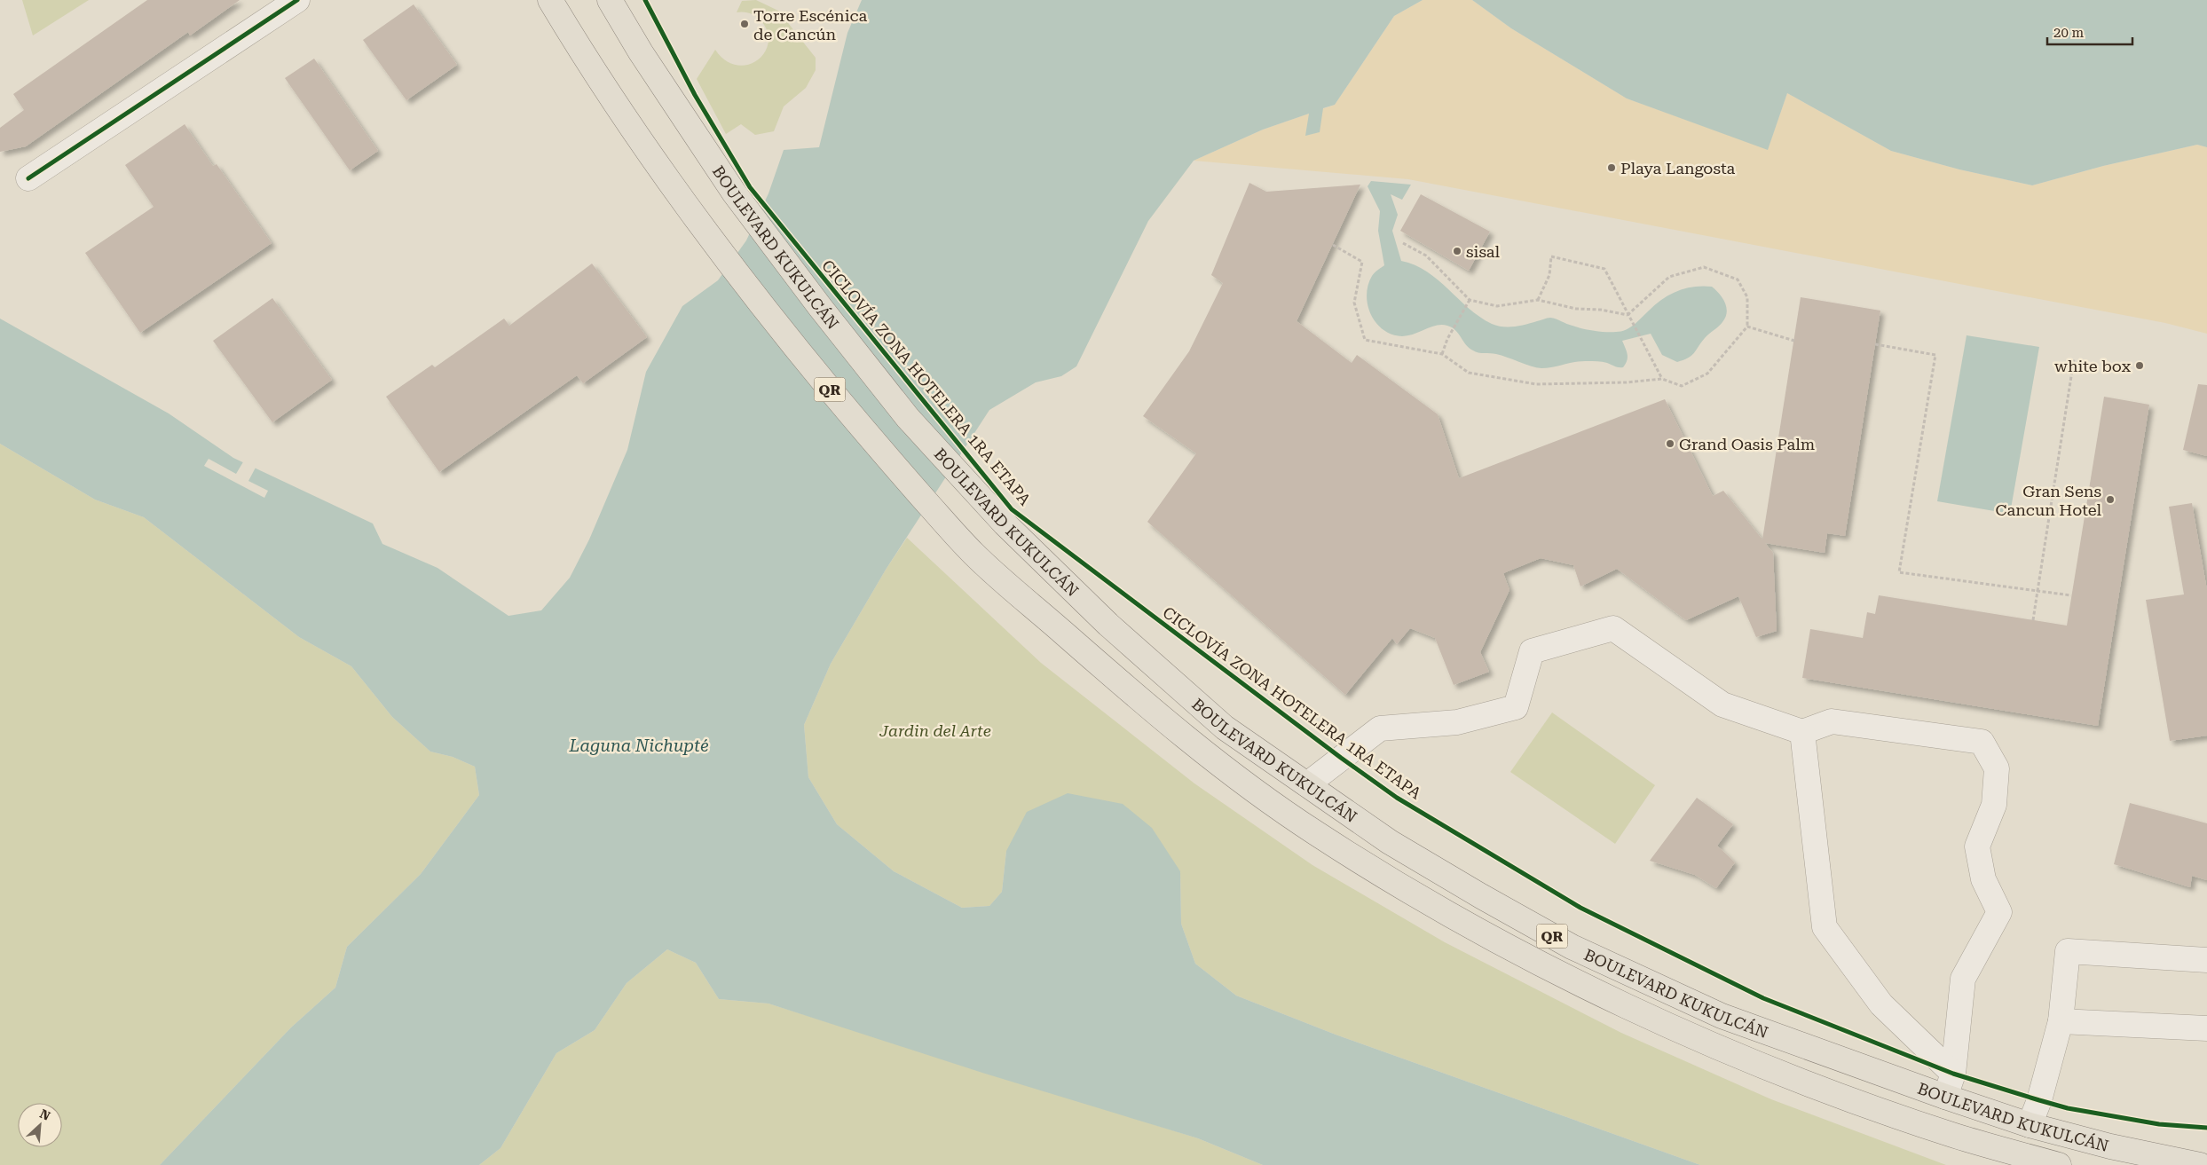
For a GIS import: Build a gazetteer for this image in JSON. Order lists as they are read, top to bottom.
{
  "streets": {
    "main road": ["BOULEVARD KUKULCÁN", "QR"],
    "cycle path": ["CICLOVÍA ZONA HOTELERA 1RA ETAPA"]
  },
  "water": ["Laguna Nichupté"],
  "parks": ["Jardin del Arte"],
  "places": [
    "Torre Escénica de Cancún",
    "Playa Langosta",
    "sisal",
    "white box",
    "Grand Oasis Palm",
    "Gran Sens Cancun Hotel"
  ],
  "scale_bar": "20 m",
  "north": "top right"
}
